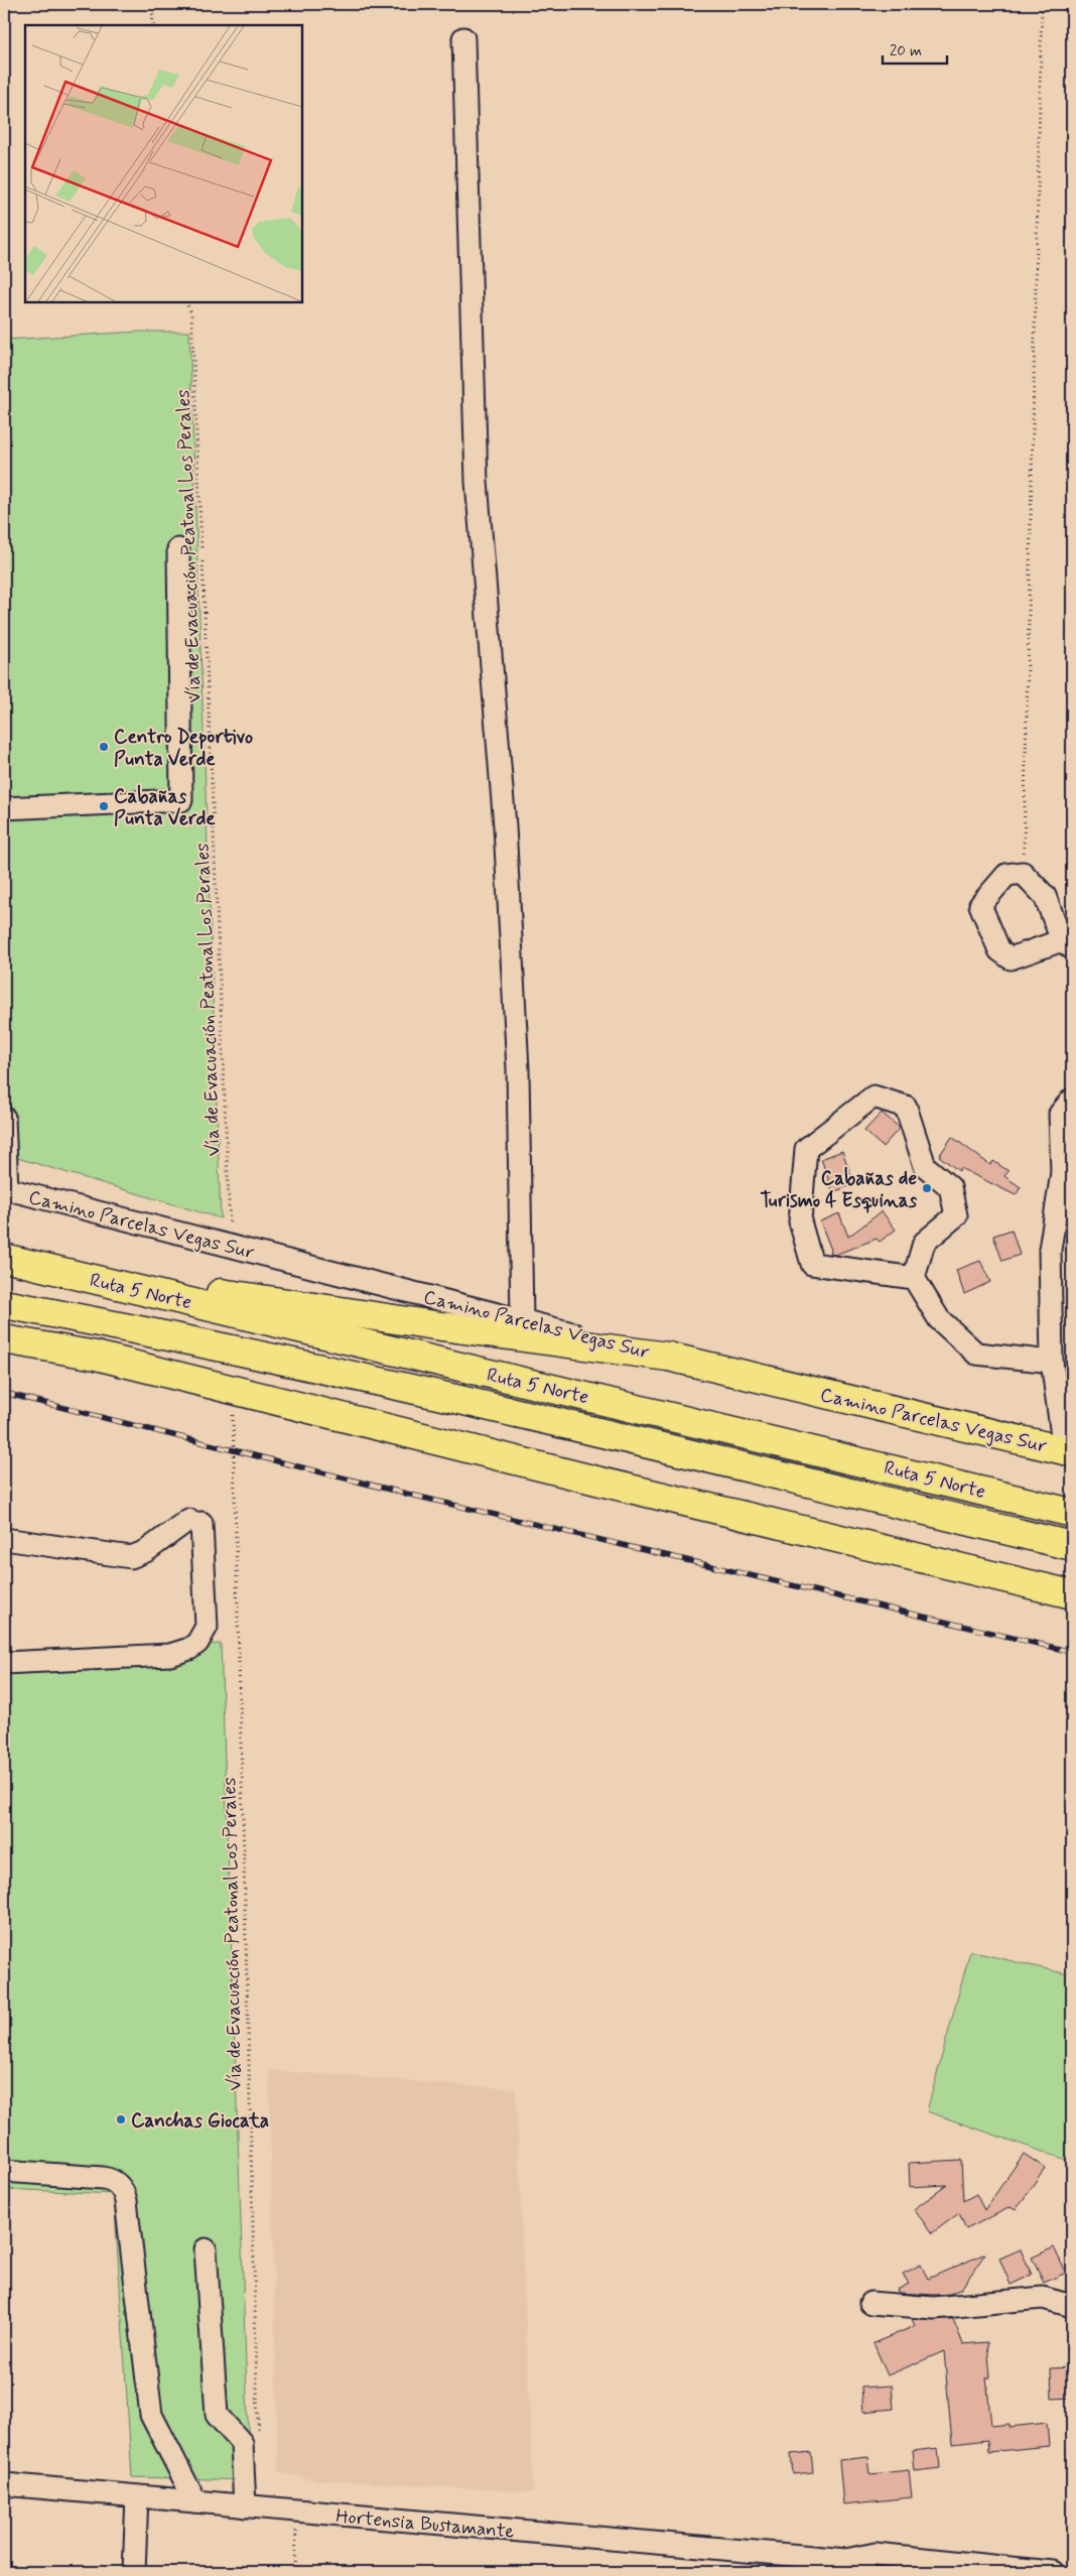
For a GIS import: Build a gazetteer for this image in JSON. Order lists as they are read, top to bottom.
{
  "streets": {
    "main road": ["Camino Parcelas Vegas Sur", "Ruta 5 Norte"],
    "street": ["Hortensia Bustamante"],
    "path": ["Vía de Evacuación Peatonal Los Perales"]
  },
  "crossings": [
    ["Vía de Evacuación Peatonal Los Perales", "Camino Parcelas Vegas Sur"]
  ],
  "places": [
    "Centro Deportivo Punta Verde",
    "Cabañas Punta Verde",
    "Cabañas de Turismo 4 Esquinas",
    "Canchas Giocata"
  ],
  "scale_bar": "20 m"
}
